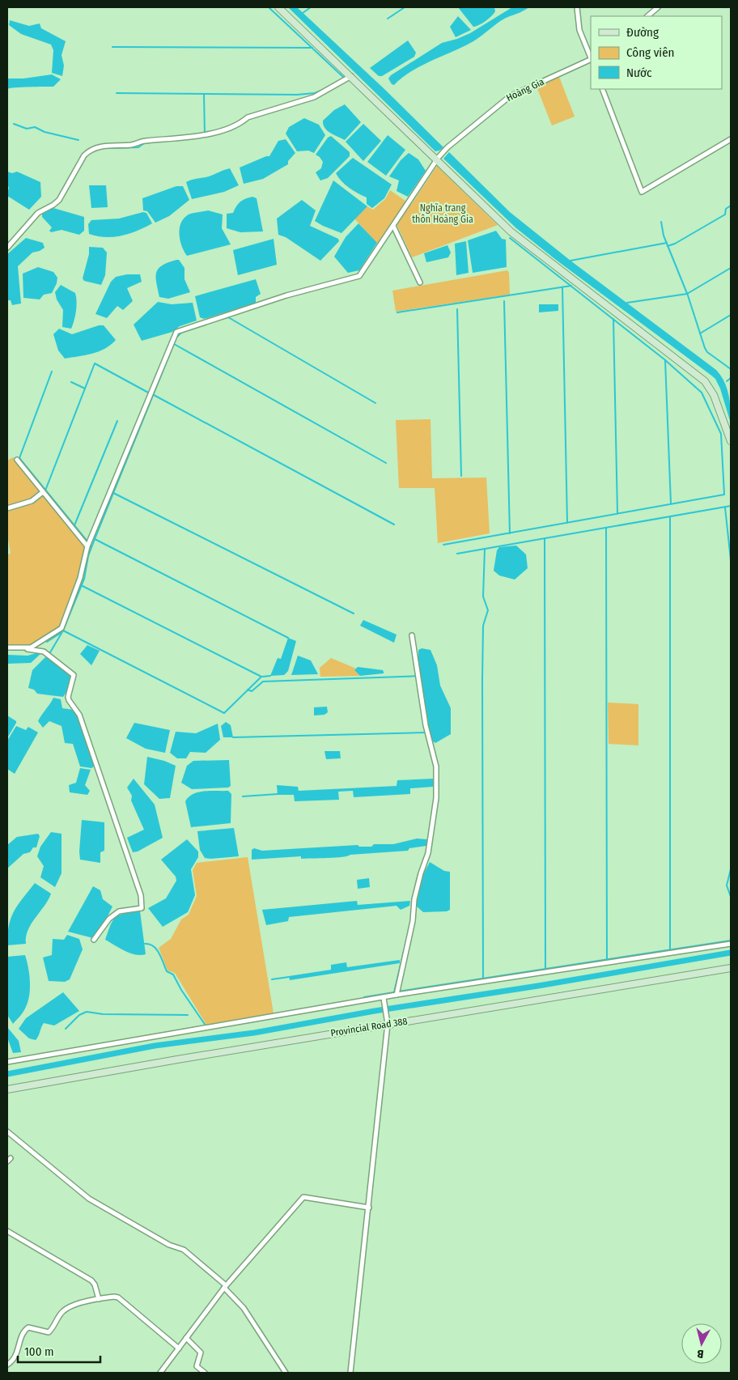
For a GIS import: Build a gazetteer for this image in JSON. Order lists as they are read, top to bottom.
{
  "streets": {
    "main road": ["Provincial Road 388"],
    "street": ["Hoàng Gia"]
  },
  "parks": ["Nghĩa trang thôn Hoàng Gia"],
  "legend": ["Đường", "Công viên", "Nước"],
  "scale_bar": "100 m",
  "north": "bottom"
}
